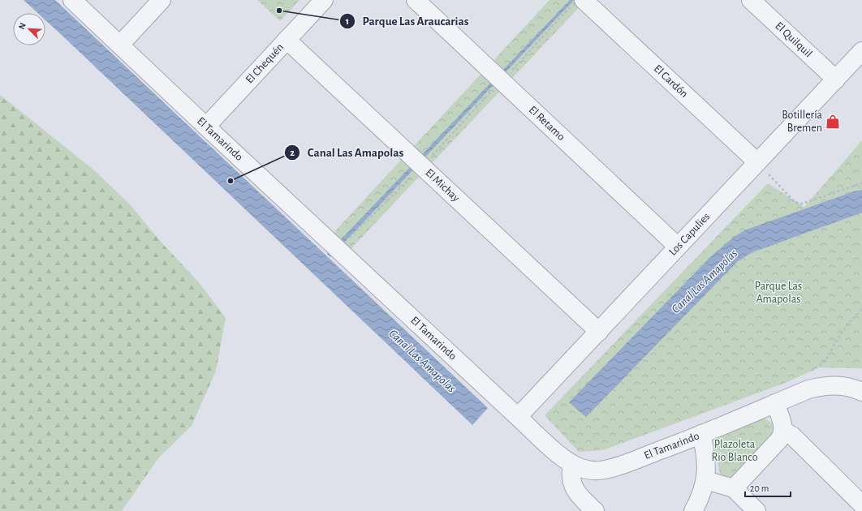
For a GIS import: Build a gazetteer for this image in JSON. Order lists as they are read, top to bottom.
{
  "streets": {
    "street": [
      "El Quilquil",
      "El Chequén",
      "El Cardón",
      "El Retamo",
      "El Tamarindo",
      "El Michay",
      "Los Capulies"
    ]
  },
  "crossings": [
    ["El Quilquil", "Los Capulies"],
    ["El Chequén", "El Tamarindo"],
    ["El Chequén", "El Michay"],
    ["El Cardón", "Los Capulies"],
    ["El Retamo", "Los Capulies"],
    ["El Tamarindo", "Los Capulies"],
    ["El Michay", "Los Capulies"]
  ],
  "water": ["Canal Las Amapolas"],
  "parks": ["Parque Las Amapolas", "Plazoleta Rio Blanco"],
  "places": {
    "other": ["Parque Las Araucarias", "Canal Las Amapolas"],
    "shop": ["Botillería Bremen"]
  },
  "scale_bar": "20 m",
  "north": "top left"
}
